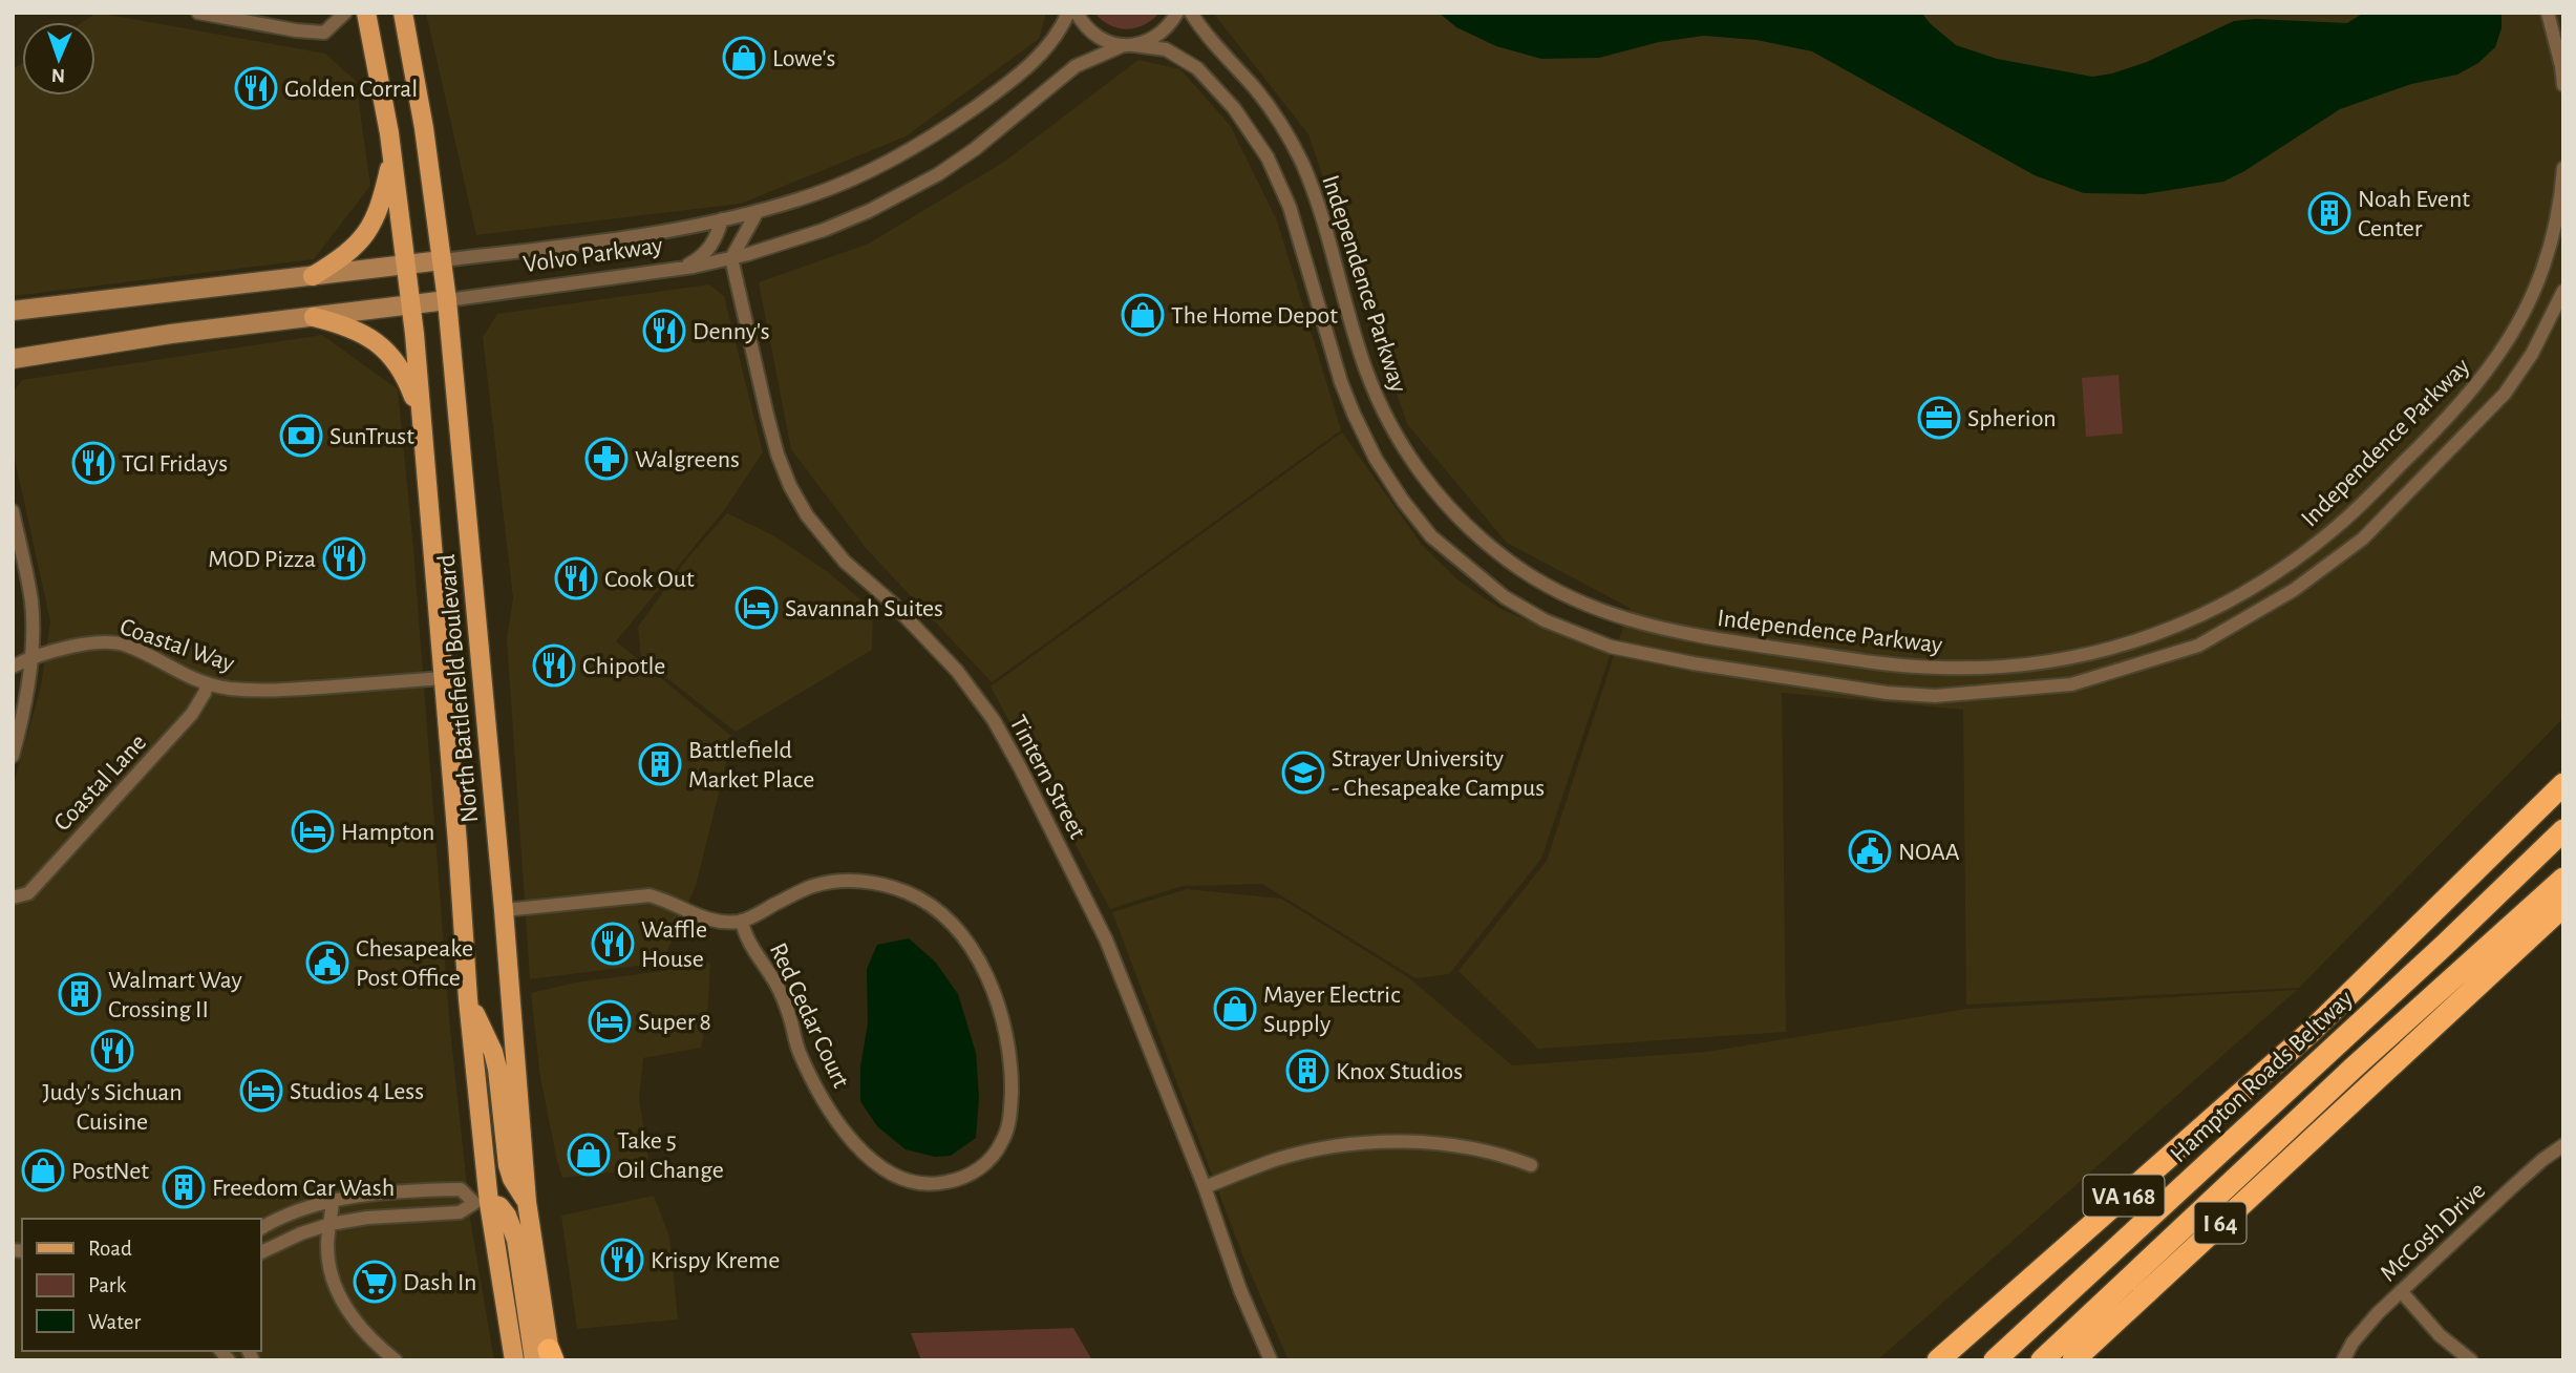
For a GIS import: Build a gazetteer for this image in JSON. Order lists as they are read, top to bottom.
{
  "streets": {
    "highway": ["Hampton Roads Beltway", "VA 168", "I 64"],
    "main road": ["Volvo Parkway", "North Battlefield Boulevard"],
    "street": [
      "Independence Parkway",
      "Coastal Way",
      "Tintern Street",
      "Coastal Lane",
      "Red Cedar Court",
      "McCosh Drive"
    ]
  },
  "crossings": [
    ["Volvo Parkway", "Independence Parkway"],
    ["Volvo Parkway", "North Battlefield Boulevard"],
    ["Volvo Parkway", "Tintern Street"],
    ["Coastal Way", "North Battlefield Boulevard"],
    ["Coastal Way", "Coastal Lane"],
    ["North Battlefield Boulevard", "Red Cedar Court"]
  ],
  "places": {
    "shop": [
      "Lowe's",
      "The Home Depot",
      "Mayer Electric Supply",
      "Take 5 Oil Change",
      "PostNet"
    ],
    "restaurant": [
      "Golden Corral",
      "Denny's",
      "TGI Fridays",
      "MOD Pizza",
      "Cook Out",
      "Chipotle",
      "Waffle House",
      "Judy's Sichuan Cuisine",
      "Krispy Kreme"
    ],
    "building": [
      "Noah Event Center",
      "Battlefield Market Place",
      "Walmart Way Crossing II",
      "Knox Studios",
      "Freedom Car Wash"
    ],
    "office": ["Spherion"],
    "bank": ["SunTrust"],
    "pharmacy": ["Walgreens"],
    "hotel": [
      "Savannah Suites",
      "Hampton",
      "Super 8",
      "Studios 4 Less"
    ],
    "school or university": ["Strayer University - Chesapeake Campus"],
    "public building": ["NOAA", "Chesapeake Post Office"],
    "supermarket": ["Dash In"]
  },
  "legend": ["Road", "Park", "Water"],
  "north": "bottom"
}
